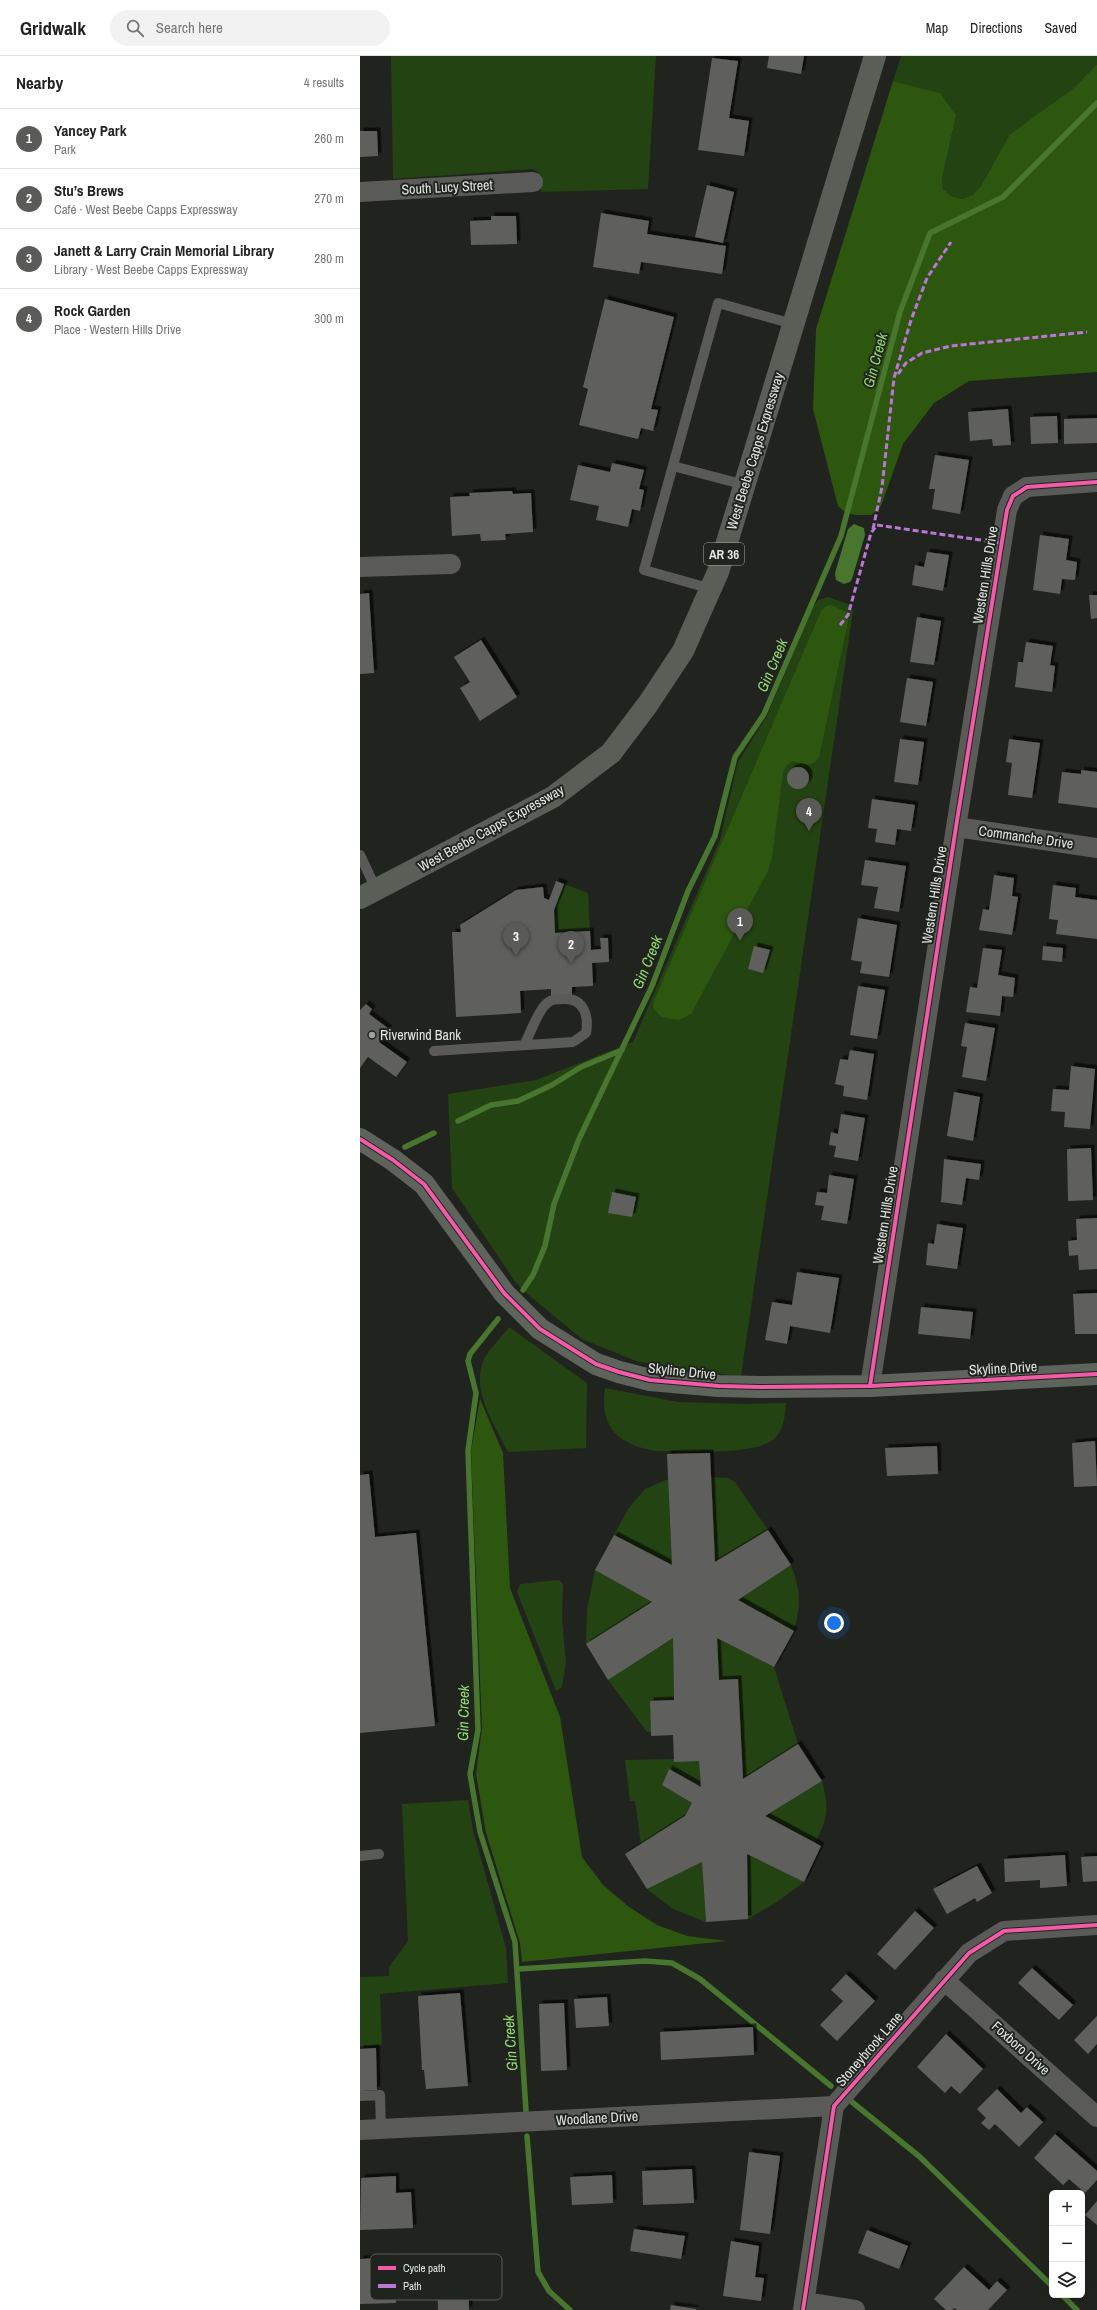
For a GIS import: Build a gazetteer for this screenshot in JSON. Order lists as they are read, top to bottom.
{
  "streets": {
    "main road": ["West Beebe Capps Expressway", "AR 36"],
    "street": [
      "South Lucy Street",
      "Western Hills Drive",
      "Commanche Drive",
      "Skyline Drive",
      "Foxboro Drive",
      "Stoneybrook Lane",
      "Woodlane Drive"
    ]
  },
  "crossings": [
    ["Western Hills Drive", "Commanche Drive"],
    ["Western Hills Drive", "Skyline Drive"],
    ["Foxboro Drive", "Stoneybrook Lane"],
    ["Stoneybrook Lane", "Woodlane Drive"]
  ],
  "water": ["Gin Creek"],
  "places": ["Riverwind Bank"],
  "legend": ["Cycle path", "Path"],
  "page": {
    "header": "Gridwalk",
    "search": "Search here",
    "nav": ["Map", "Directions", "Saved"],
    "heading": ["Nearby", "4 results"],
    "list": [
      {
        "mark": "1",
        "name": "Yancey Park",
        "note": "Park",
        "value": "260 m"
      },
      {
        "mark": "2",
        "name": "Stu’s Brews",
        "note": "Café · West Beebe Capps Expressway",
        "value": "270 m"
      },
      {
        "mark": "3",
        "name": "Janett & Larry Crain Memorial Library",
        "note": "Library · West Beebe Capps Expressway",
        "value": "280 m"
      },
      {
        "mark": "4",
        "name": "Rock Garden",
        "note": "Place · Western Hills Drive",
        "value": "300 m"
      }
    ],
    "pins": [
      "4",
      "1",
      "3",
      "2"
    ],
    "map_buttons": ["+", "−"]
  }
}
